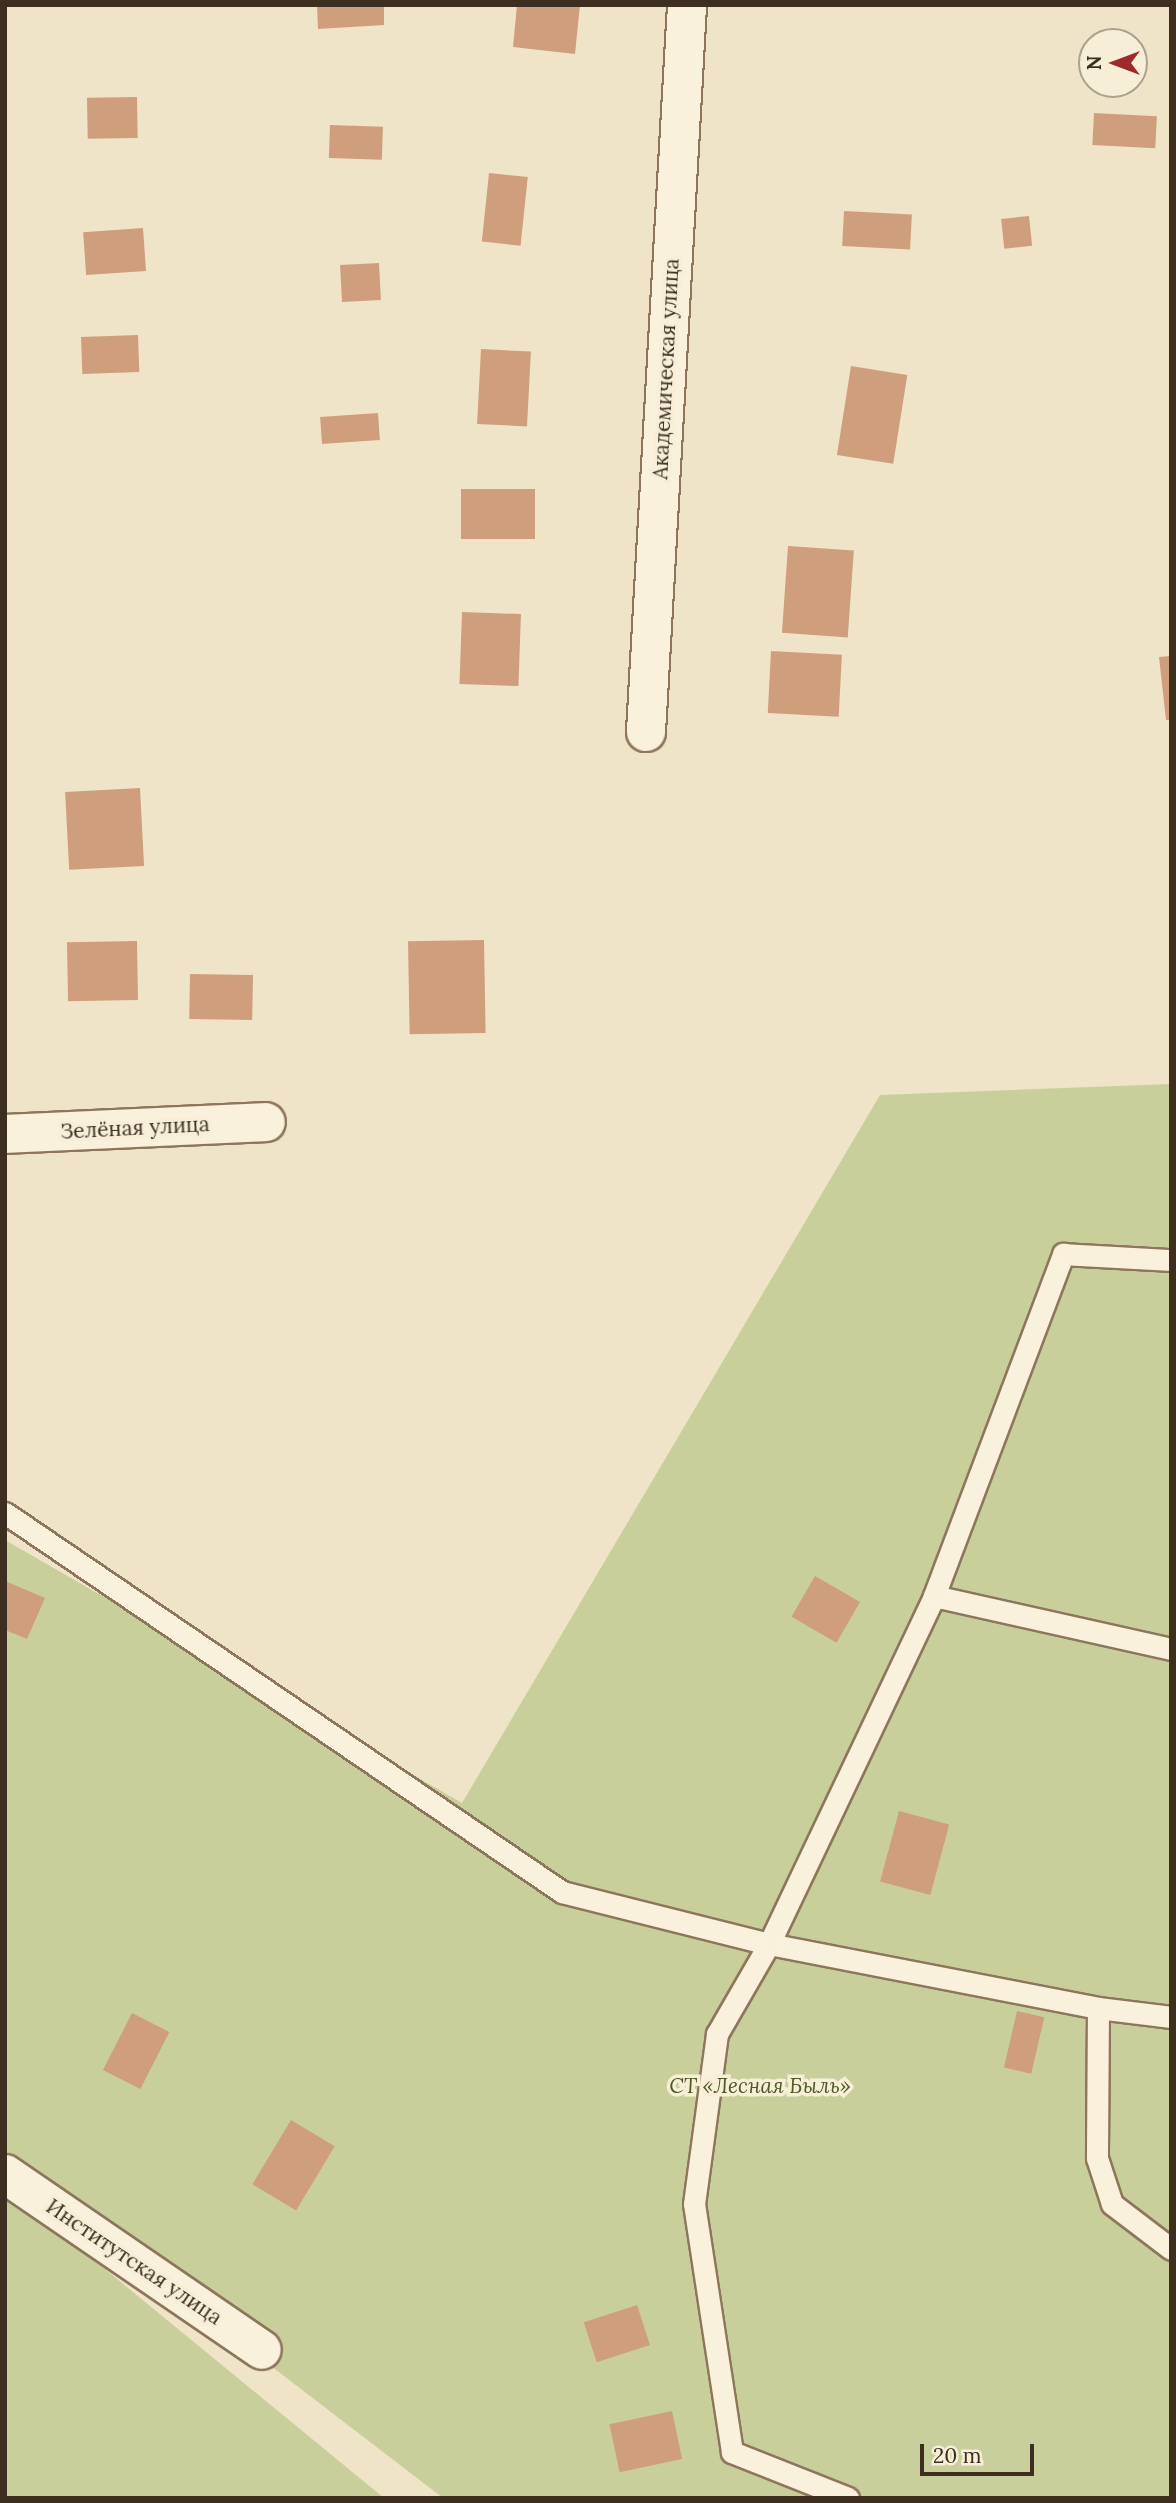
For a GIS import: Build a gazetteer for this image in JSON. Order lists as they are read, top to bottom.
{
  "streets": {
    "street": ["Академическая улица", "Зелёная улица", "Институтская улица"]
  },
  "parks": ["СТ «Лесная Быль»"],
  "scale_bar": "20 m",
  "north": "left"
}
